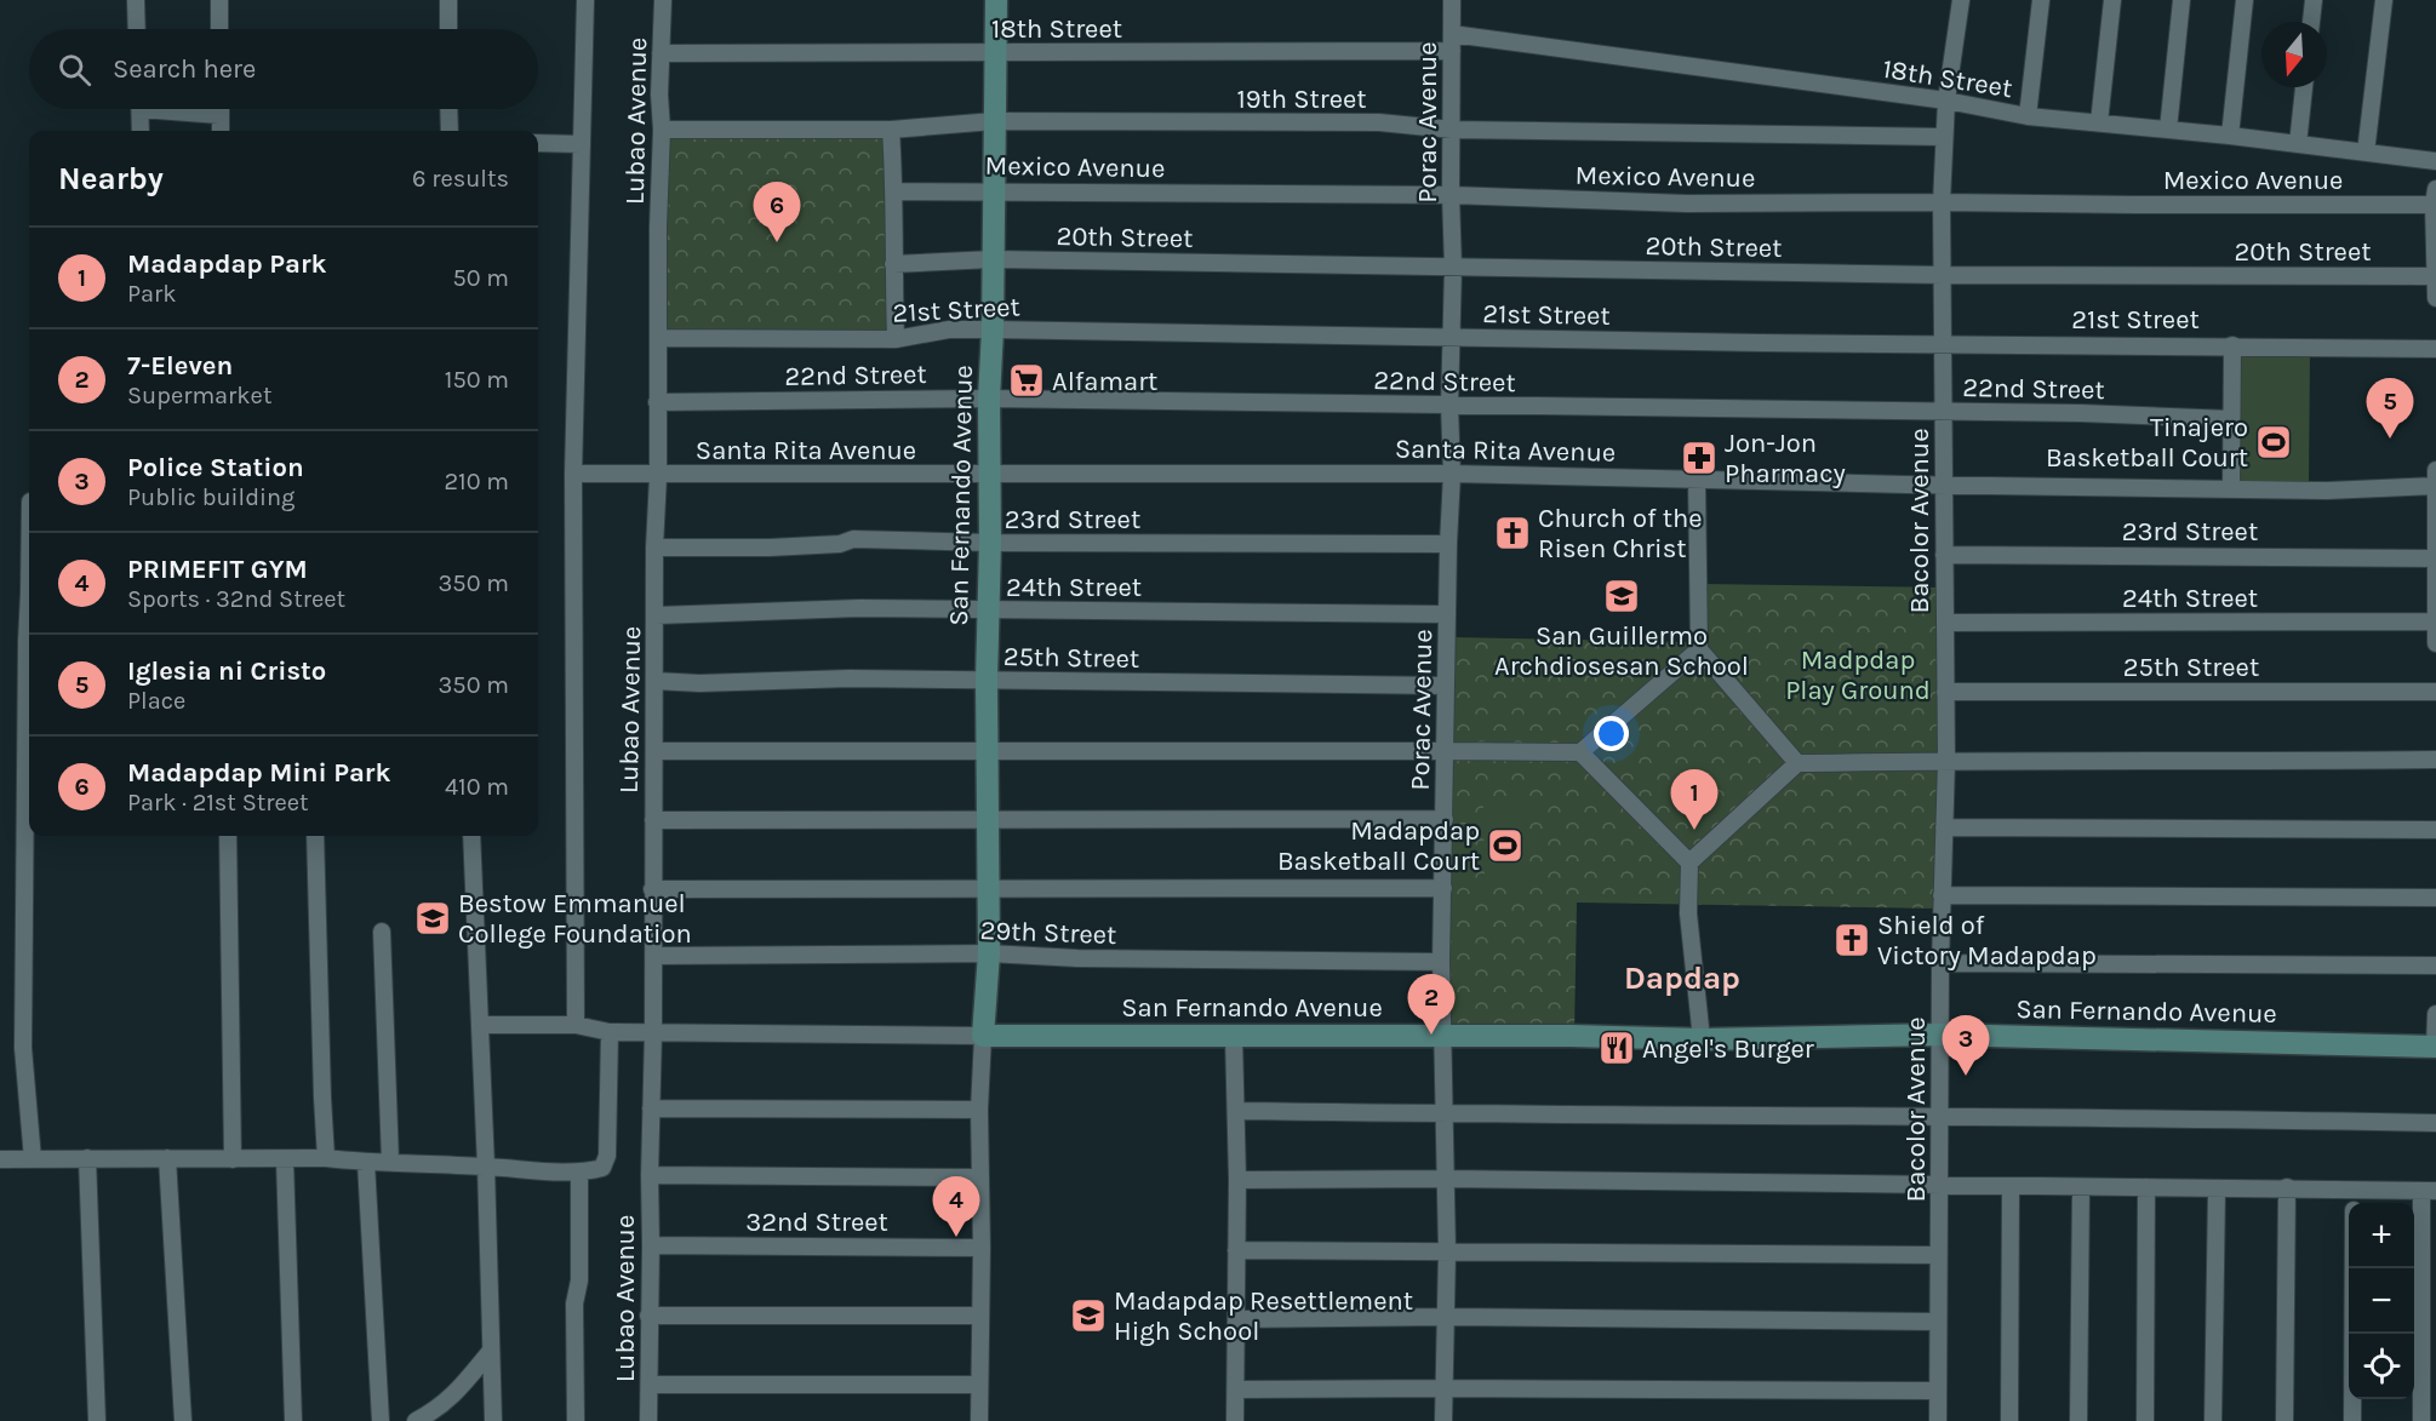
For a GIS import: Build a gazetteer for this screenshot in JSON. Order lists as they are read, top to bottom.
{
  "streets": {
    "main road": ["San Fernando Avenue"],
    "street": [
      "18th Street",
      "19th Street",
      "Lubao Avenue",
      "Porac Avenue",
      "Mexico Avenue",
      "20th Street",
      "21st Street",
      "22nd Street",
      "Santa Rita Avenue",
      "23rd Street",
      "Bacolor Avenue",
      "24th Street",
      "25th Street",
      "29th Street",
      "32nd Street"
    ]
  },
  "crossings": [
    ["18th Street", "Lubao Avenue"],
    ["18th Street", "Porac Avenue"],
    ["18th Street", "San Fernando Avenue"],
    ["18th Street", "Bacolor Avenue"],
    ["19th Street", "Lubao Avenue"],
    ["19th Street", "Porac Avenue"],
    ["19th Street", "San Fernando Avenue"],
    ["19th Street", "Bacolor Avenue"],
    ["Lubao Avenue", "21st Street"],
    ["Lubao Avenue", "22nd Street"],
    ["Lubao Avenue", "Santa Rita Avenue"],
    ["Lubao Avenue", "San Fernando Avenue"],
    ["Lubao Avenue", "23rd Street"],
    ["Lubao Avenue", "24th Street"],
    ["Lubao Avenue", "25th Street"],
    ["Lubao Avenue", "29th Street"],
    ["Lubao Avenue", "32nd Street"],
    ["Porac Avenue", "Mexico Avenue"],
    ["Porac Avenue", "20th Street"],
    ["Porac Avenue", "21st Street"],
    ["Porac Avenue", "22nd Street"],
    ["Porac Avenue", "Santa Rita Avenue"],
    ["Porac Avenue", "San Fernando Avenue"],
    ["Porac Avenue", "23rd Street"],
    ["Porac Avenue", "24th Street"],
    ["Porac Avenue", "25th Street"],
    ["Porac Avenue", "29th Street"],
    ["Mexico Avenue", "San Fernando Avenue"],
    ["Mexico Avenue", "Bacolor Avenue"],
    ["20th Street", "San Fernando Avenue"],
    ["20th Street", "Bacolor Avenue"],
    ["21st Street", "San Fernando Avenue"],
    ["21st Street", "Bacolor Avenue"],
    ["22nd Street", "San Fernando Avenue"],
    ["22nd Street", "Bacolor Avenue"],
    ["Santa Rita Avenue", "San Fernando Avenue"],
    ["Santa Rita Avenue", "Bacolor Avenue"],
    ["San Fernando Avenue", "23rd Street"],
    ["San Fernando Avenue", "Bacolor Avenue"],
    ["San Fernando Avenue", "24th Street"],
    ["San Fernando Avenue", "25th Street"],
    ["San Fernando Avenue", "29th Street"],
    ["San Fernando Avenue", "32nd Street"],
    ["23rd Street", "Bacolor Avenue"],
    ["Bacolor Avenue", "24th Street"],
    ["Bacolor Avenue", "25th Street"]
  ],
  "districts": ["Dapdap"],
  "parks": ["Madpdap Play Ground"],
  "places": {
    "supermarket": ["Alfamart"],
    "sports": ["Tinajero Basketball Court", "Madapdap Basketball Court"],
    "pharmacy": ["Jon-Jon Pharmacy"],
    "church": ["Church of the Risen Christ", "Shield of Victory Madapdap"],
    "school or university": ["San Guillermo Archdiosesan School", "Bestow Emmanuel College Foundation", "Madapdap Resettlement High School"],
    "restaurant": ["Angel's Burger"]
  },
  "north": "bottom",
  "page": {
    "search": "Search here",
    "heading": ["Nearby", "6 results"],
    "pins": [
      "6",
      "5",
      "1",
      "2",
      "3",
      "4"
    ],
    "list": [
      {
        "mark": "1",
        "name": "Madapdap Park",
        "note": "Park",
        "value": "50 m"
      },
      {
        "mark": "2",
        "name": "7-Eleven",
        "note": "Supermarket",
        "value": "150 m"
      },
      {
        "mark": "3",
        "name": "Police Station",
        "note": "Public building",
        "value": "210 m"
      },
      {
        "mark": "4",
        "name": "PRIMEFIT GYM",
        "note": "Sports · 32nd Street",
        "value": "350 m"
      },
      {
        "mark": "5",
        "name": "Iglesia ni Cristo",
        "note": "Place",
        "value": "350 m"
      },
      {
        "mark": "6",
        "name": "Madapdap Mini Park",
        "note": "Park · 21st Street",
        "value": "410 m"
      }
    ],
    "map_buttons": ["+", "−"]
  }
}
